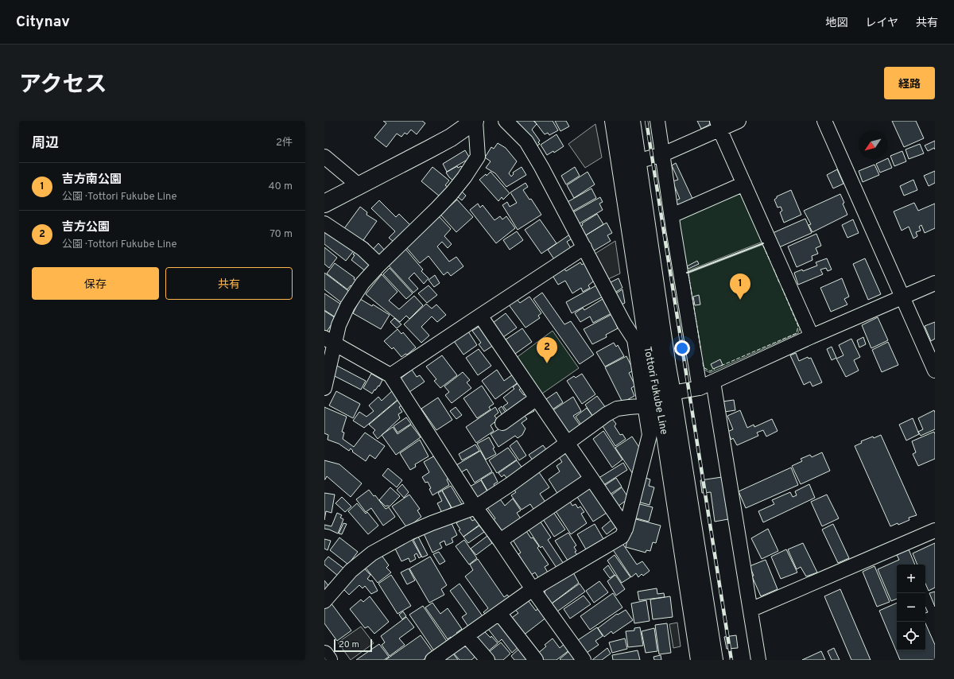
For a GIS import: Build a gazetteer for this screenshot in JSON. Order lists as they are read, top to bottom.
{
  "streets": {
    "main road": ["Tottori Fukube Line"]
  },
  "scale_bar": "20 m",
  "north": "bottom left",
  "page": {
    "header": "Citynav",
    "nav": ["地図", "レイヤ", "共有"],
    "title": "アクセス",
    "buttons": [
      "経路",
      ["保存", "共有"]
    ],
    "heading": ["周辺", "2件"],
    "list": [
      {
        "mark": "1",
        "name": "吉方南公園",
        "note": "公園 · Tottori Fukube Line",
        "value": "40 m"
      },
      {
        "mark": "2",
        "name": "吉方公園",
        "note": "公園 · Tottori Fukube Line",
        "value": "70 m"
      }
    ],
    "pins": ["1", "2"],
    "map_buttons": ["+", "−"],
    "scale": "20 m"
  }
}
